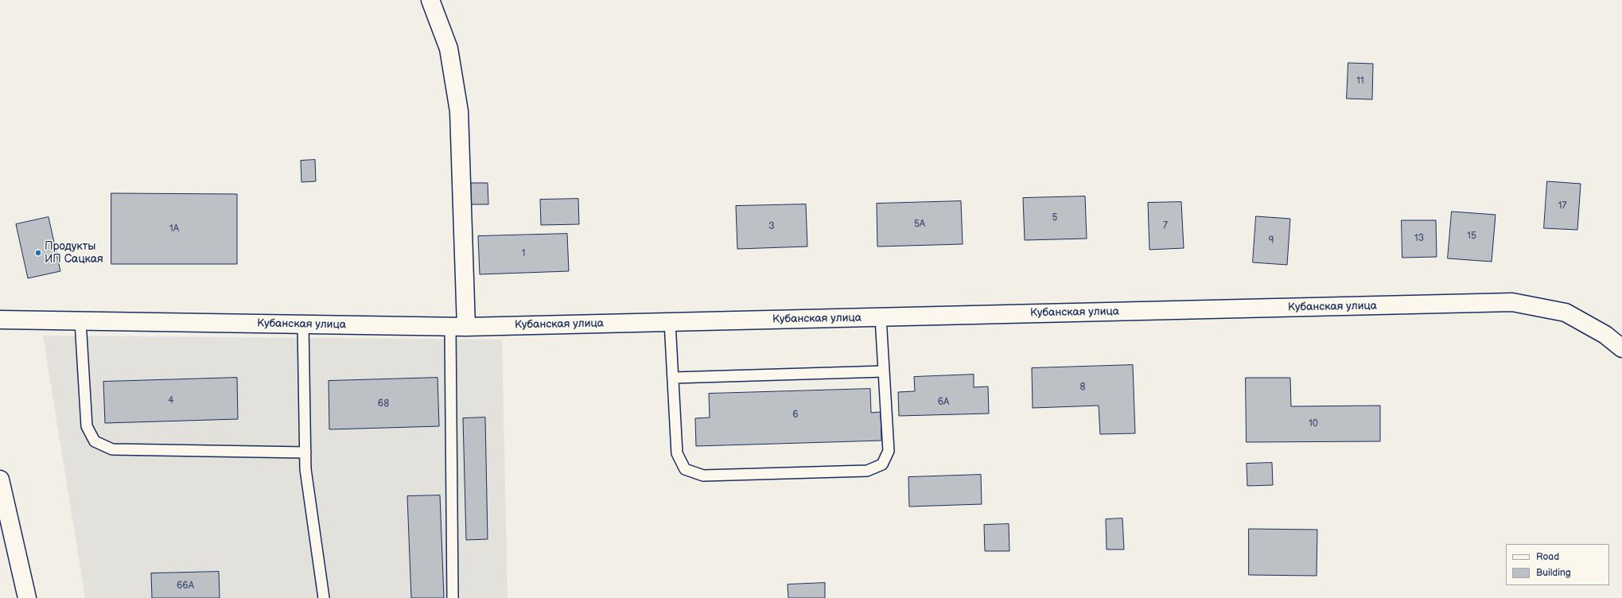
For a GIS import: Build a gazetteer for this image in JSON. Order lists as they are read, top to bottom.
{
  "streets": {
    "street": ["Кубанская улица"]
  },
  "places": ["Продукты ИП Сацкая"],
  "house_numbers": [
    "11",
    "17",
    "5",
    "5А",
    "7",
    "3",
    "1А",
    "15",
    "13",
    "9",
    "1",
    "8",
    "4",
    "6А",
    "68",
    "6",
    "10",
    "66А"
  ],
  "legend": ["Road", "Building"]
}
